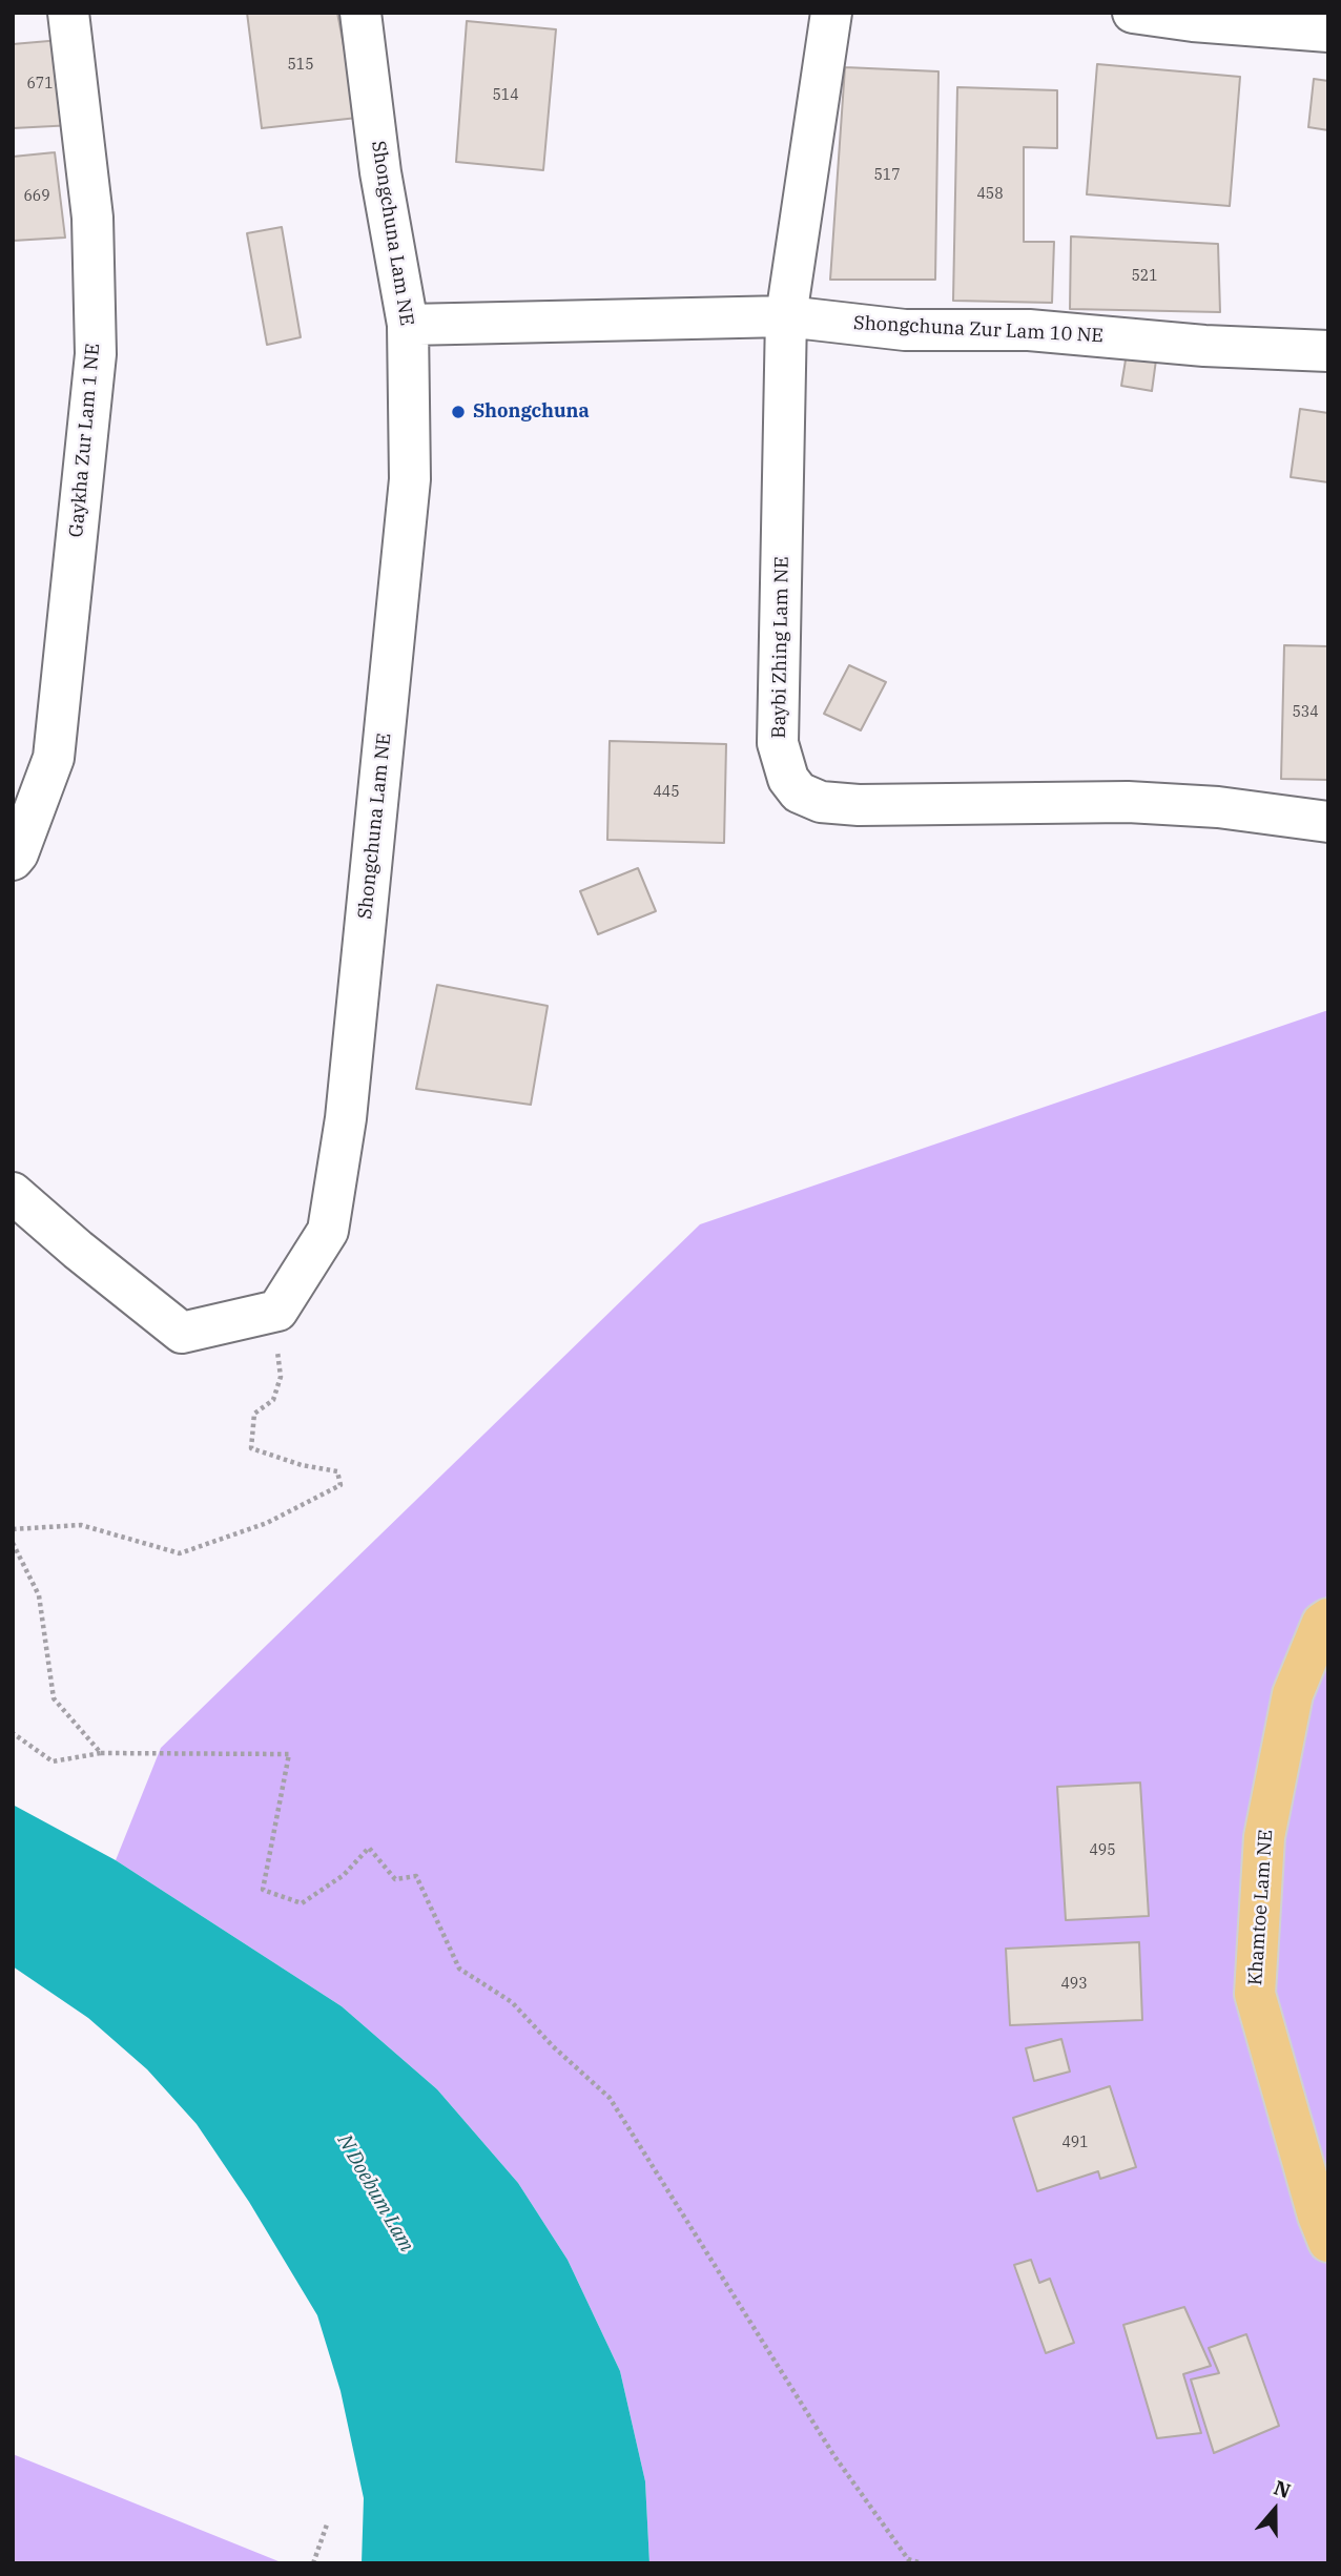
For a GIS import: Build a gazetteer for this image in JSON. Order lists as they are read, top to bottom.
{
  "streets": {
    "main road": ["Khamtoe Lam NE"],
    "street": [
      "Shongchuna Lam NE",
      "Shongchuna Zur Lam 10 NE",
      "Gaykha Zur Lam 1 NE",
      "Baybi Zhing Lam NE"
    ]
  },
  "crossings": [
    ["Shongchuna Lam NE", "Shongchuna Zur Lam 10 NE"],
    ["Shongchuna Zur Lam 10 NE", "Baybi Zhing Lam NE"]
  ],
  "water": ["N Doebum Lam"],
  "places": ["Shongchuna"],
  "house_numbers": [
    "515",
    "671",
    "514",
    "517",
    "458",
    "669",
    "521",
    "534",
    "445",
    "495",
    "493",
    "491"
  ],
  "north": "top"
}
